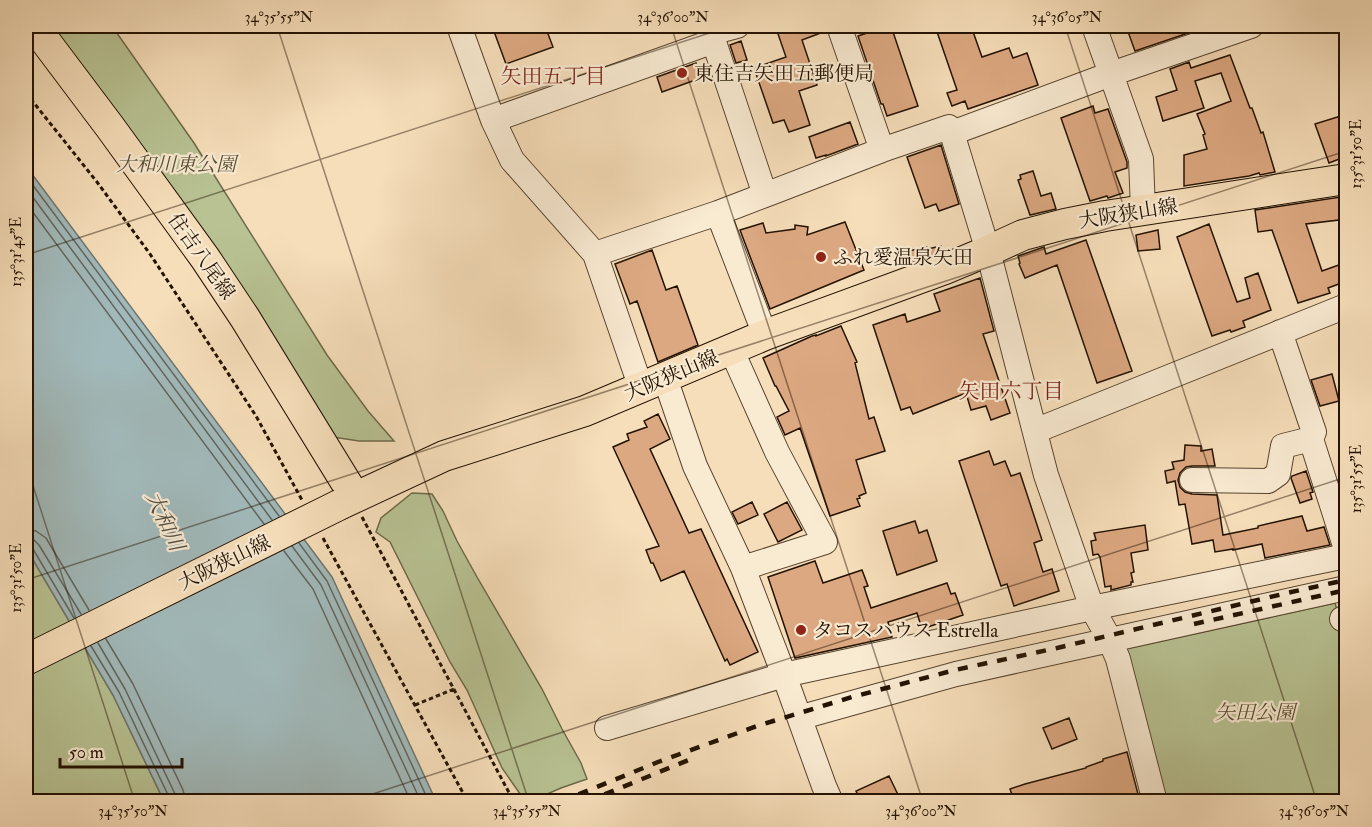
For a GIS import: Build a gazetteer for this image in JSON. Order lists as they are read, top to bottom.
{
  "streets": {
    "main road": ["大阪狭山線", "住吉八尾線"]
  },
  "crossings": [
    ["大阪狭山線", "住吉八尾線"]
  ],
  "districts": ["矢田五丁目", "矢田六丁目"],
  "water": ["大和川"],
  "parks": ["大和川東公園", "矢田公園"],
  "places": ["東住吉矢田五郵便局", "ふれ愛温泉矢田", "タコスハウス Estrella"],
  "scale_bar": "50 m",
  "coordinates": [
    "34°35'55\"N",
    "34°36'00\"N",
    "34°36'05\"N",
    "135°31'50\"E",
    "135°31'45\"E",
    "135°31'55\"E",
    "34°35'50\"N"
  ]
}
